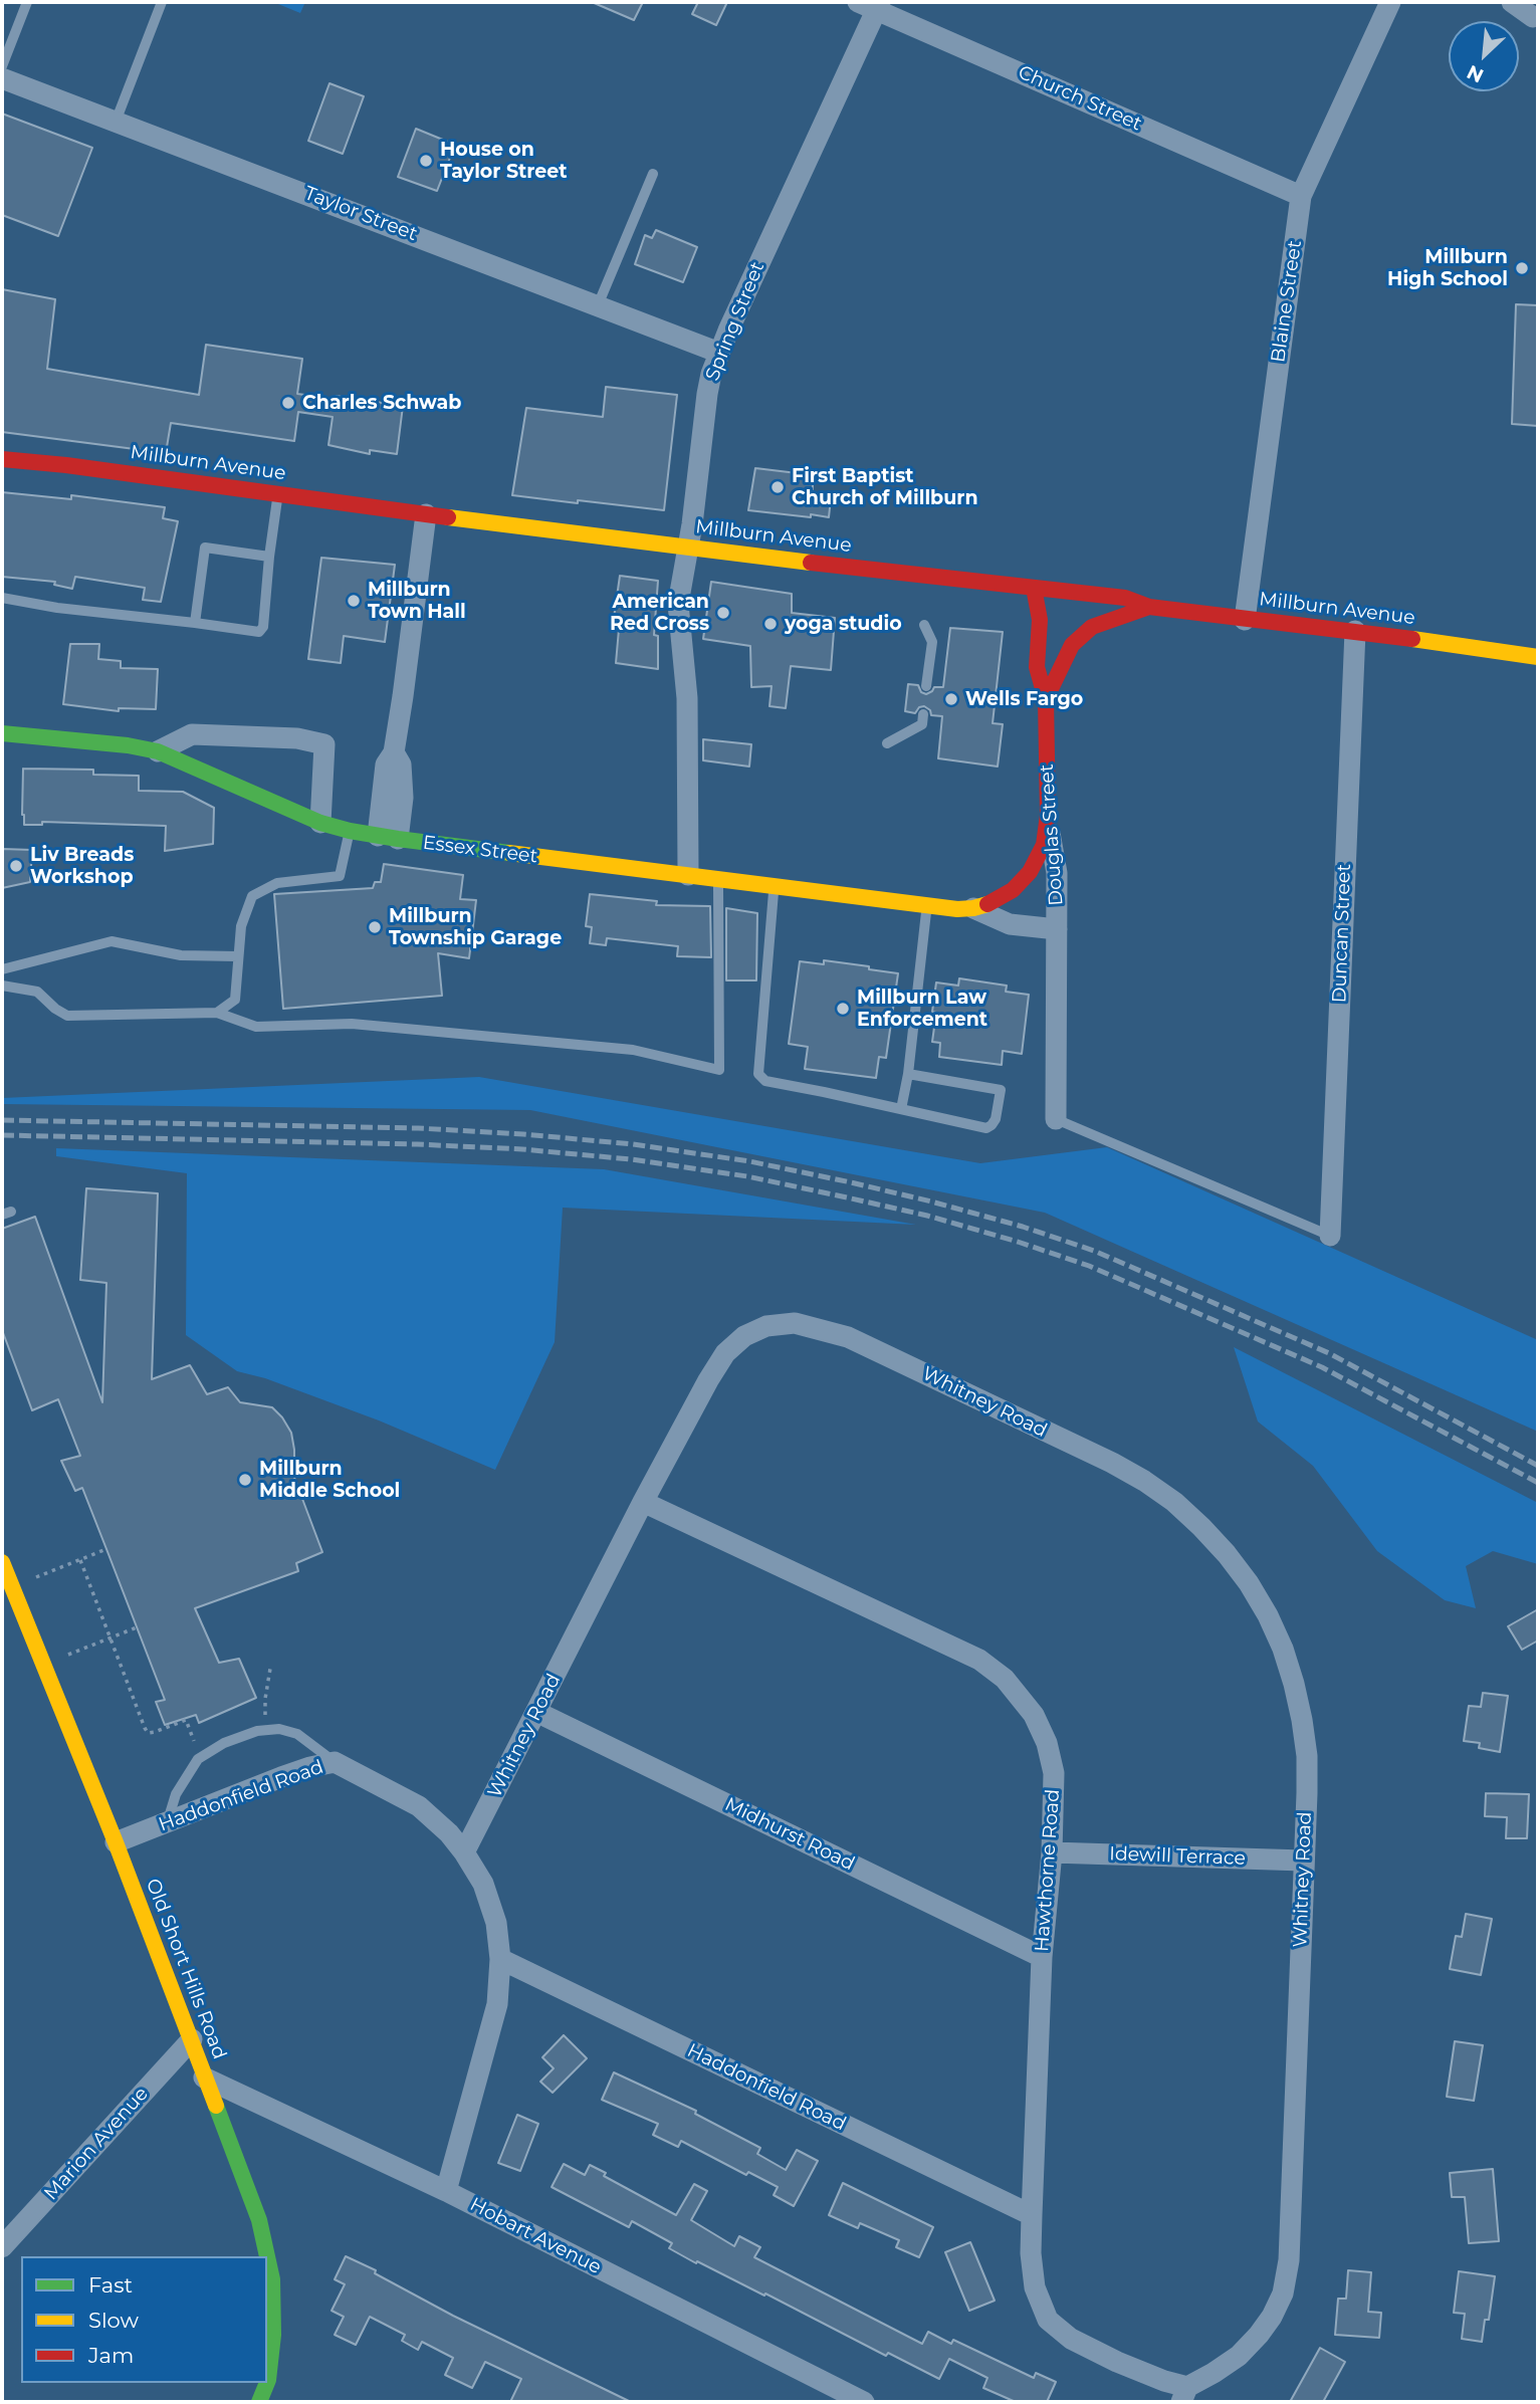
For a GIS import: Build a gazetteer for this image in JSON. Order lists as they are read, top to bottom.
{
  "streets": {
    "main road": [
      "Millburn Avenue",
      "Douglas Street",
      "Essex Street",
      "Old Short Hills Road"
    ],
    "street": [
      "Church Street",
      "Taylor Street",
      "Blaine Street",
      "Spring Street",
      "Duncan Street",
      "Whitney Road",
      "Haddonfield Road",
      "Midhurst Road",
      "Idewill Terrace",
      "Hawthorne Road",
      "Marion Avenue",
      "Hobart Avenue"
    ]
  },
  "crossings": [
    ["Church Street", "Blaine Street"],
    ["Church Street", "Spring Street"],
    ["Taylor Street", "Spring Street"],
    ["Blaine Street", "Millburn Avenue"],
    ["Spring Street", "Millburn Avenue"],
    ["Spring Street", "Essex Street"],
    ["Millburn Avenue", "Douglas Street"],
    ["Millburn Avenue", "Duncan Street"],
    ["Douglas Street", "Essex Street"],
    ["Whitney Road", "Haddonfield Road"],
    ["Whitney Road", "Midhurst Road"],
    ["Whitney Road", "Idewill Terrace"],
    ["Whitney Road", "Hawthorne Road"],
    ["Haddonfield Road", "Hawthorne Road"],
    ["Haddonfield Road", "Old Short Hills Road"],
    ["Midhurst Road", "Hawthorne Road"],
    ["Idewill Terrace", "Hawthorne Road"],
    ["Old Short Hills Road", "Marion Avenue"],
    ["Old Short Hills Road", "Hobart Avenue"]
  ],
  "places": [
    "House on Taylor Street",
    "Millburn High School",
    "Charles Schwab",
    "First Baptist Church of Millburn",
    "Millburn Town Hall",
    "American Red Cross",
    "yoga studio",
    "Wells Fargo",
    "Liv Breads Workshop",
    "Millburn Township Garage",
    "Millburn Law Enforcement",
    "Millburn Middle School"
  ],
  "legend": ["Fast", "Slow", "Jam"],
  "north": "bottom left"
}
